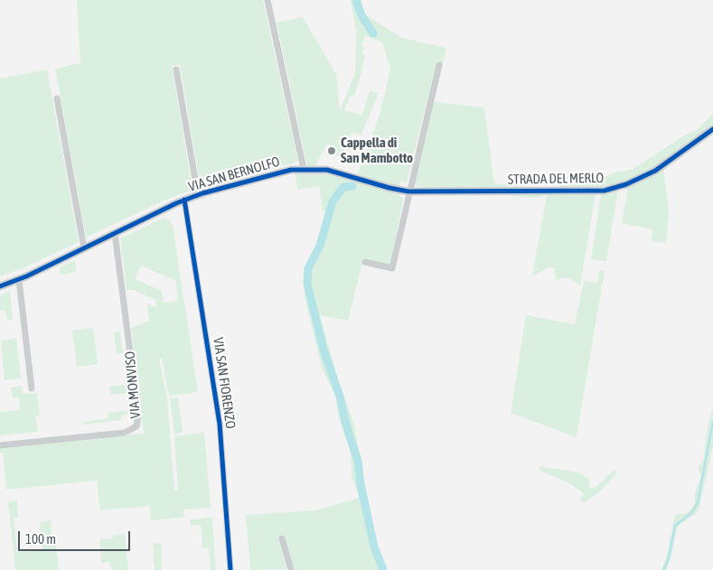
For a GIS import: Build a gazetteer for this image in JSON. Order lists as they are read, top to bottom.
{
  "streets": {
    "street": [
      "VIA SAN BERNOLFO",
      "STRADA DEL MERLO",
      "VIA SAN FIORENZO",
      "VIA MONVISO"
    ]
  },
  "crossings": [
    ["VIA SAN BERNOLFO", "STRADA DEL MERLO"],
    ["VIA SAN BERNOLFO", "VIA SAN FIORENZO"],
    ["VIA SAN BERNOLFO", "VIA MONVISO"]
  ],
  "places": ["Cappella di San Mambotto"],
  "scale_bar": "100 m"
}
